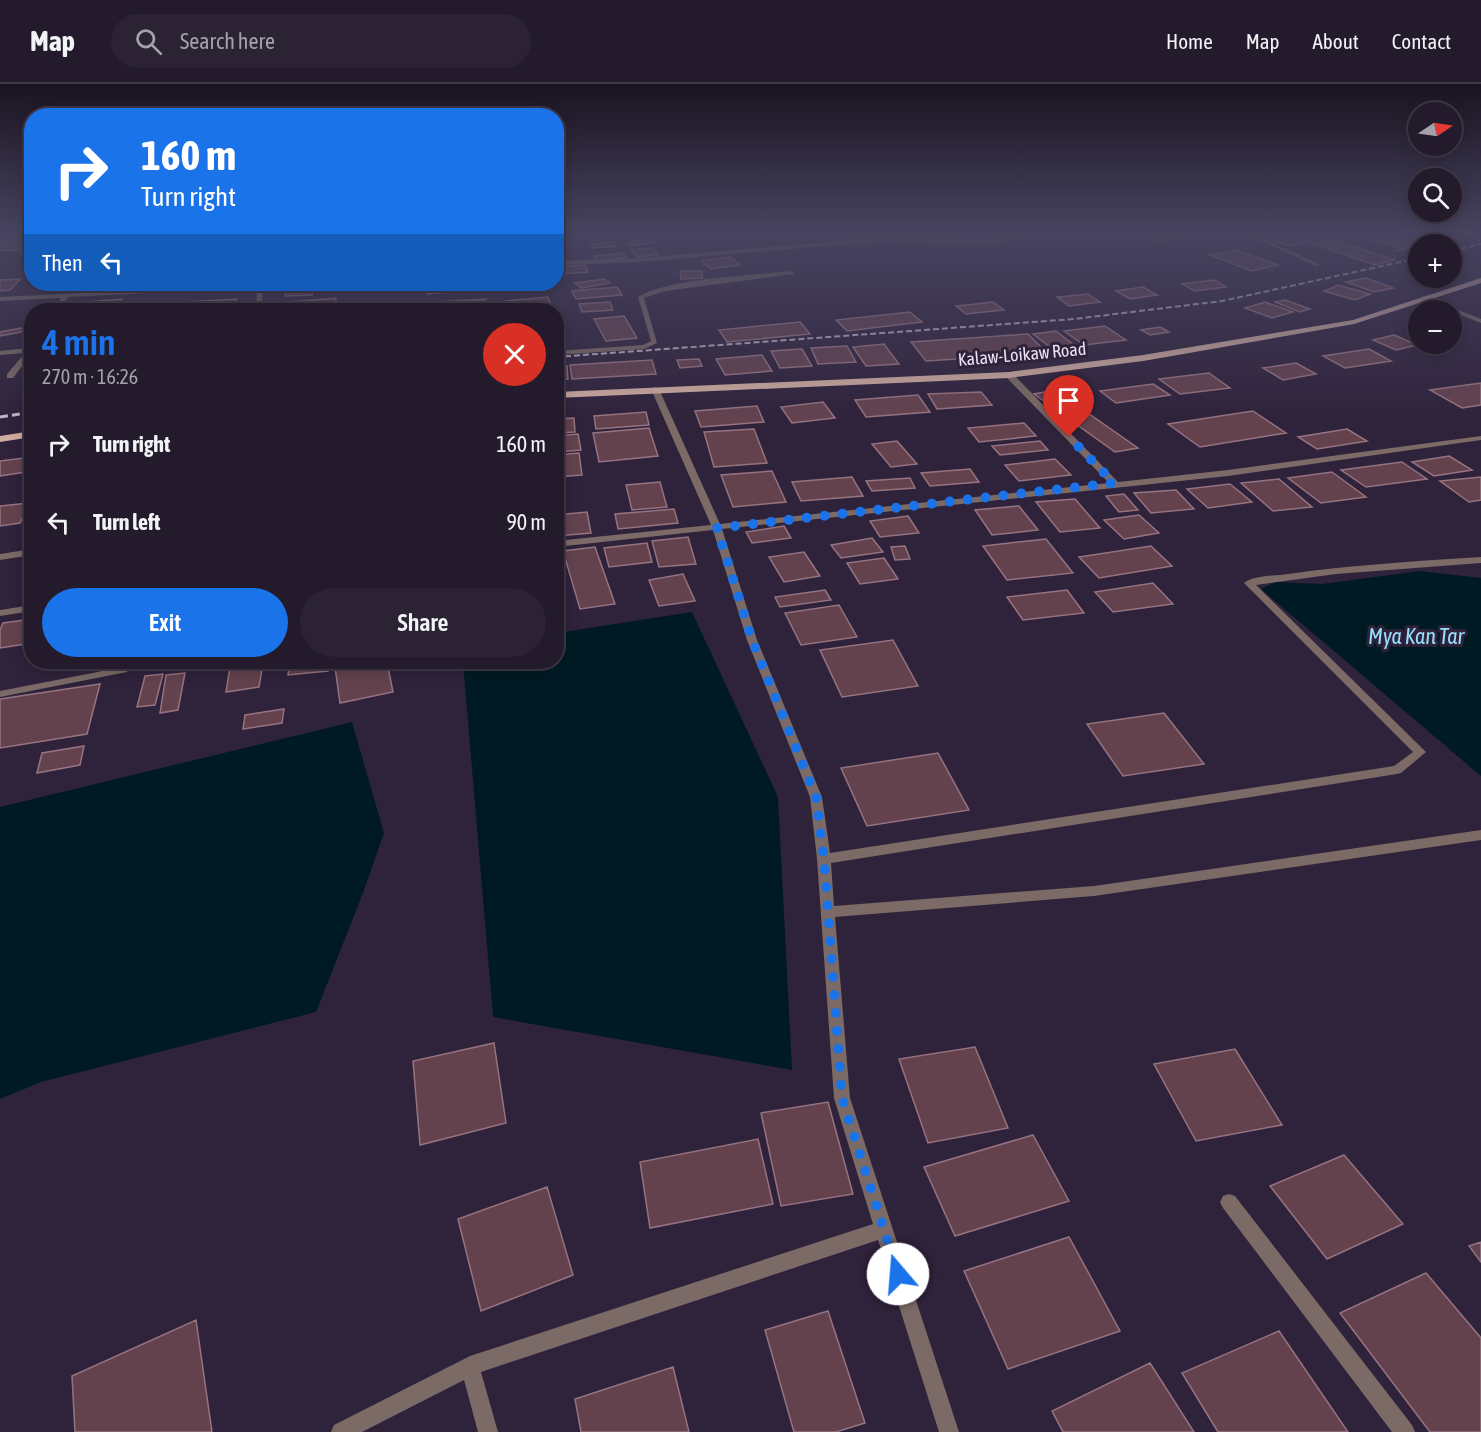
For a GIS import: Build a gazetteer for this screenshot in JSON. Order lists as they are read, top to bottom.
{
  "streets": {
    "main road": ["Kalaw-Loikaw Road"]
  },
  "water": ["Mya Kan Tar"],
  "north": "right",
  "page": {
    "header": "Map",
    "search": "Search here",
    "nav": [
      "Home",
      "Map",
      "About",
      "Contact"
    ],
    "map_buttons": ["+", "−"],
    "turn": ["160 m", "Turn right"],
    "then": "Then",
    "heading": ["4 min", "270 m · 16:26"],
    "list": [
      {
        "name": "Turn right",
        "value": "160 m"
      },
      {
        "name": "Turn left",
        "value": "90 m"
      }
    ],
    "buttons": ["Exit", "Share"]
  }
}
